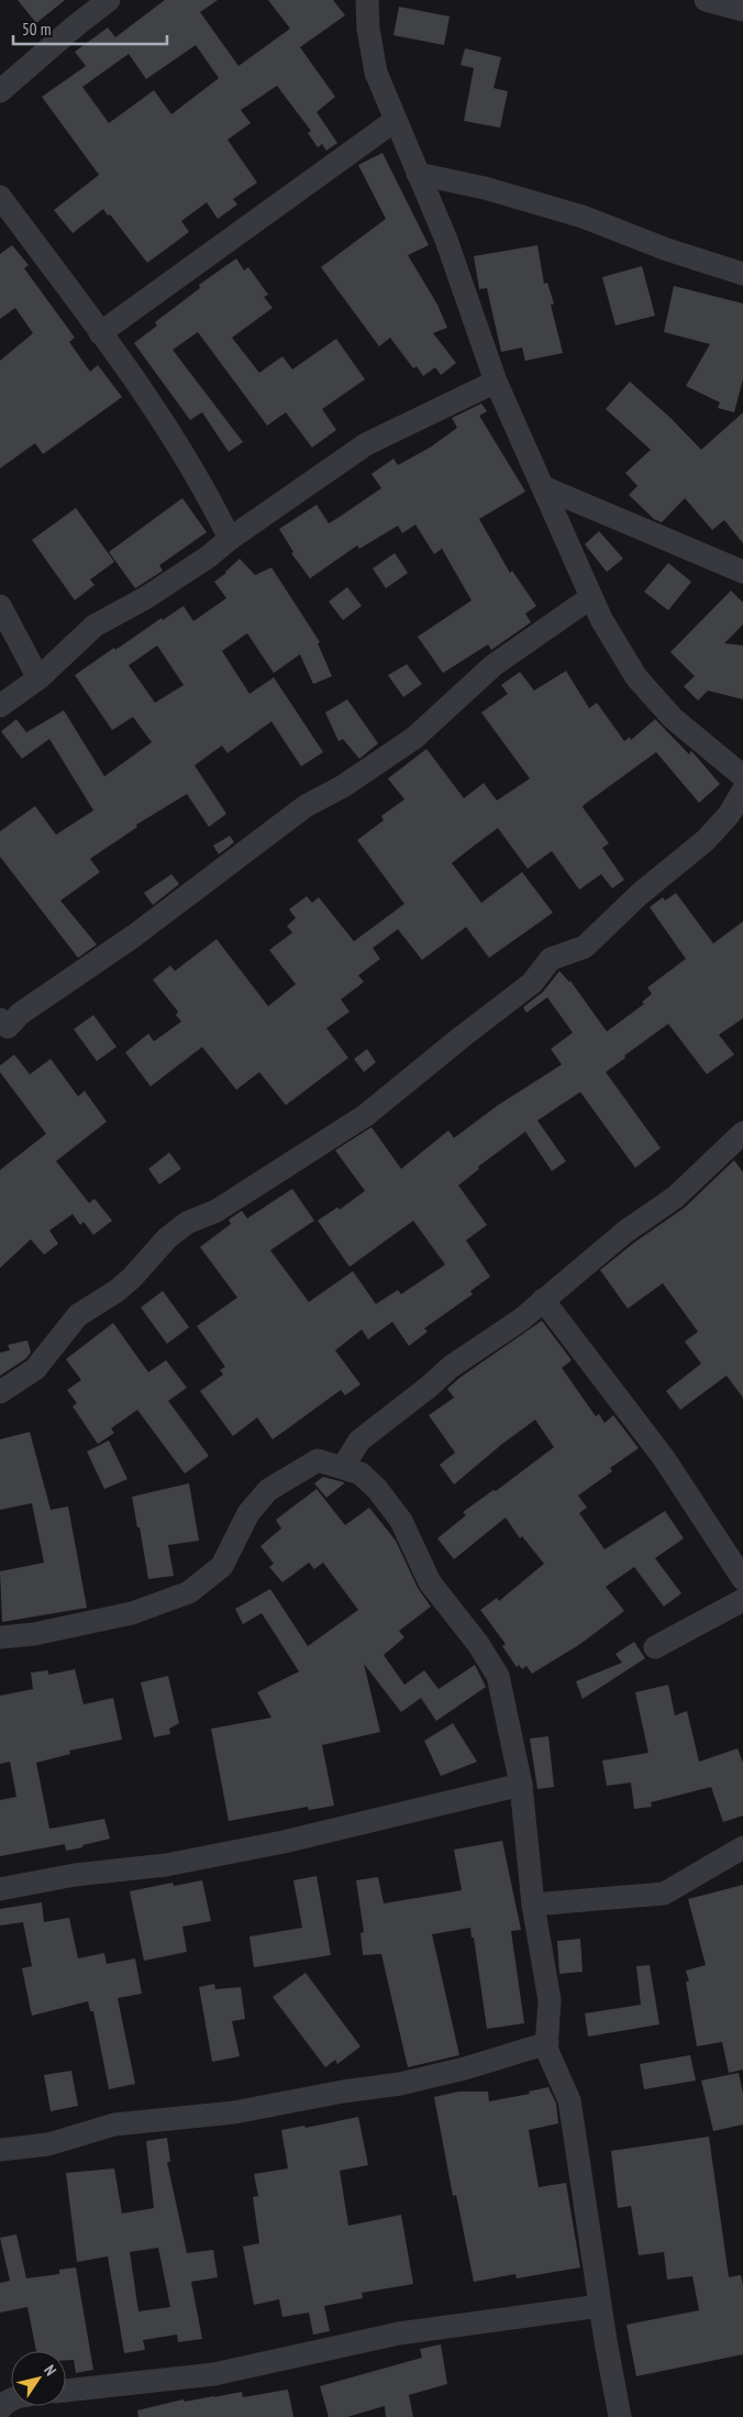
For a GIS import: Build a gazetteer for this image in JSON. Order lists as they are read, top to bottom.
{
  "scale_bar": "50 m",
  "north": "top right"
}
